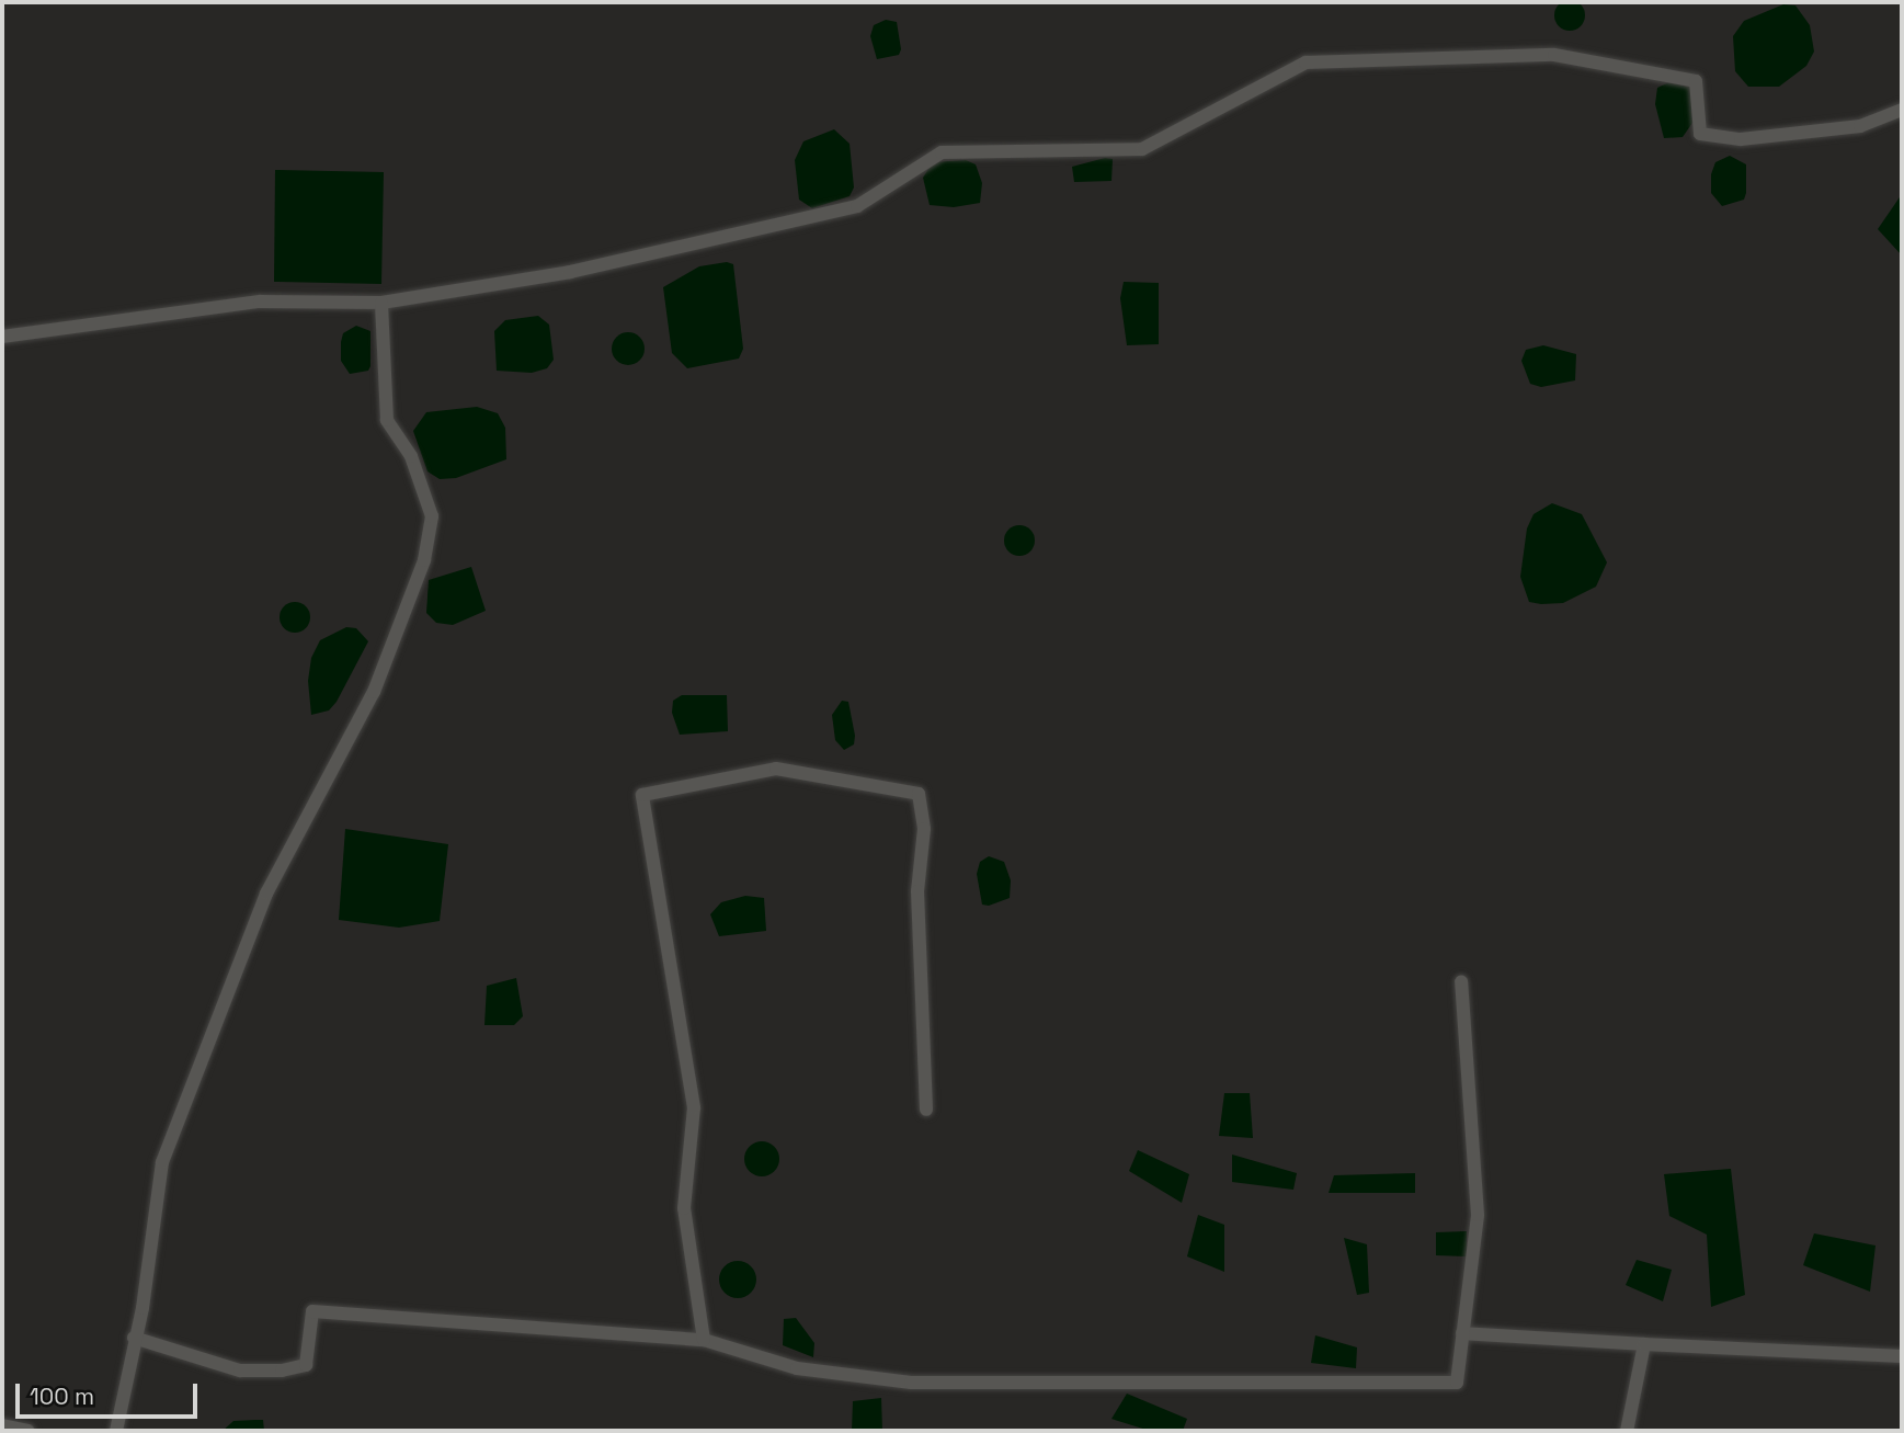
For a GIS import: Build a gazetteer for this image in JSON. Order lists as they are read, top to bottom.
{
  "scale_bar": "100 m"
}
